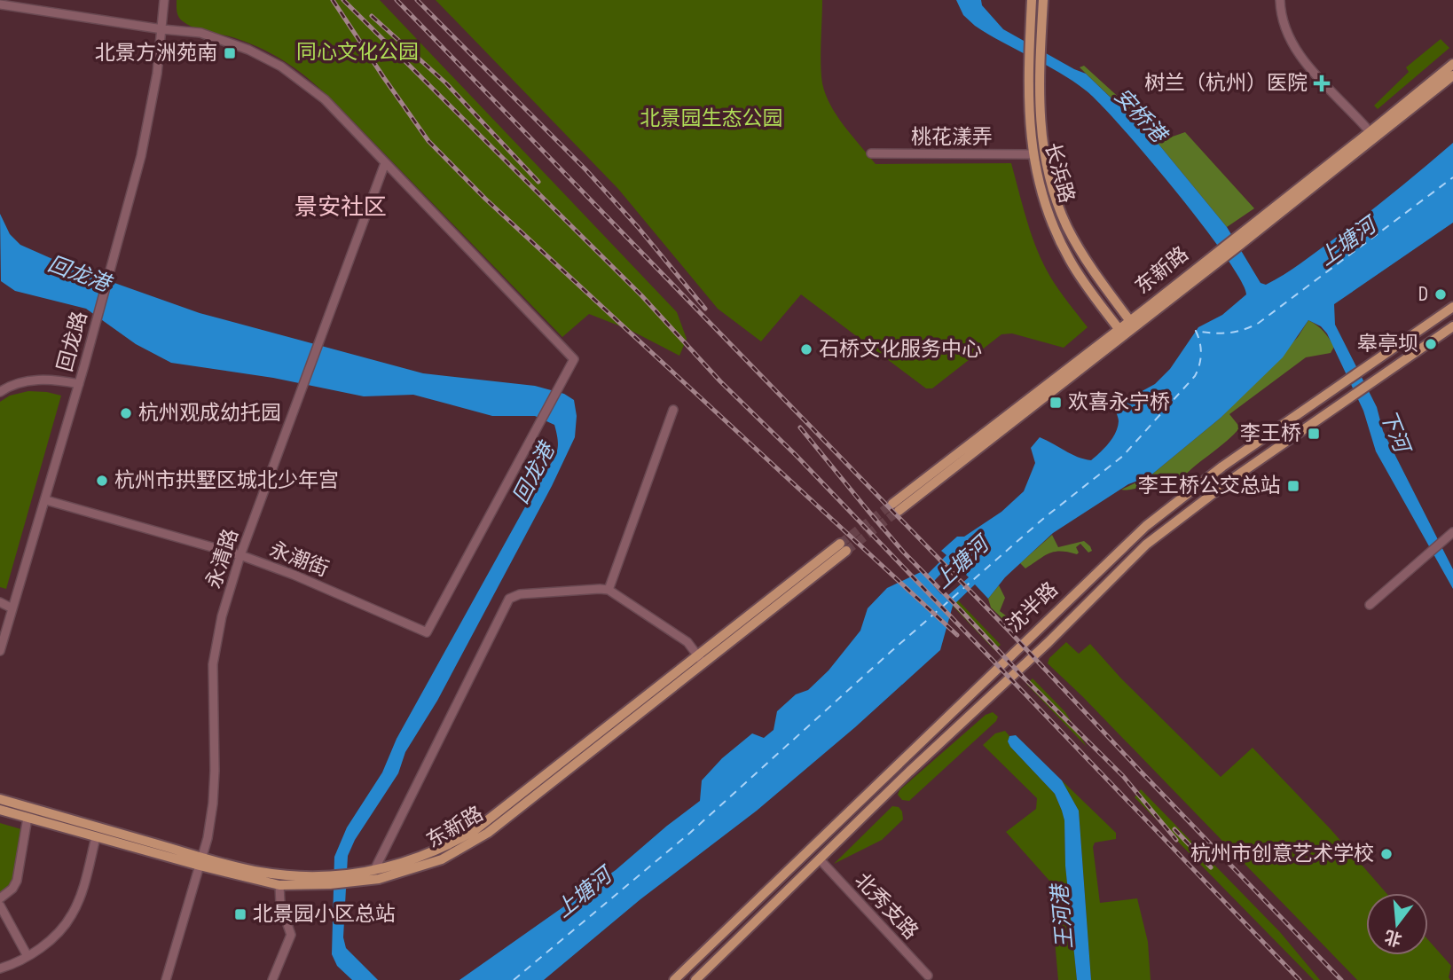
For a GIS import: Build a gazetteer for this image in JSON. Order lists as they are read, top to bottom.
{
  "streets": {
    "main road": ["长浜路", "东新路", "沈半路"],
    "street": [
      "桃花漾弄",
      "回龙路",
      "永清路",
      "永潮街",
      "北秀支路"
    ]
  },
  "crossings": [
    ["桃花漾弄", "长浜路"],
    ["长浜路", "东新路"],
    ["东新路", "永清路"],
    ["回龙路", "永潮街"],
    ["永清路", "永潮街"],
    ["沈半路", "北秀支路"]
  ],
  "districts": ["景安社区"],
  "water": [
    "安桥港",
    "上塘河",
    "回龙港",
    "下河",
    "王河港"
  ],
  "parks": ["同心文化公园", "北景园生态公园"],
  "places": {
    "transit": [
      "北景方洲苑南",
      "欢喜永宁桥",
      "李王桥",
      "李王桥公交总站",
      "北景园小区总站"
    ],
    "health": ["树兰（杭州）医院"],
    "other": [
      "D",
      "皋亭坝",
      "石桥文化服务中心",
      "杭州观成幼托园",
      "杭州市拱墅区城北少年宫",
      "杭州市创意艺术学校"
    ]
  },
  "north": "bottom"
}
